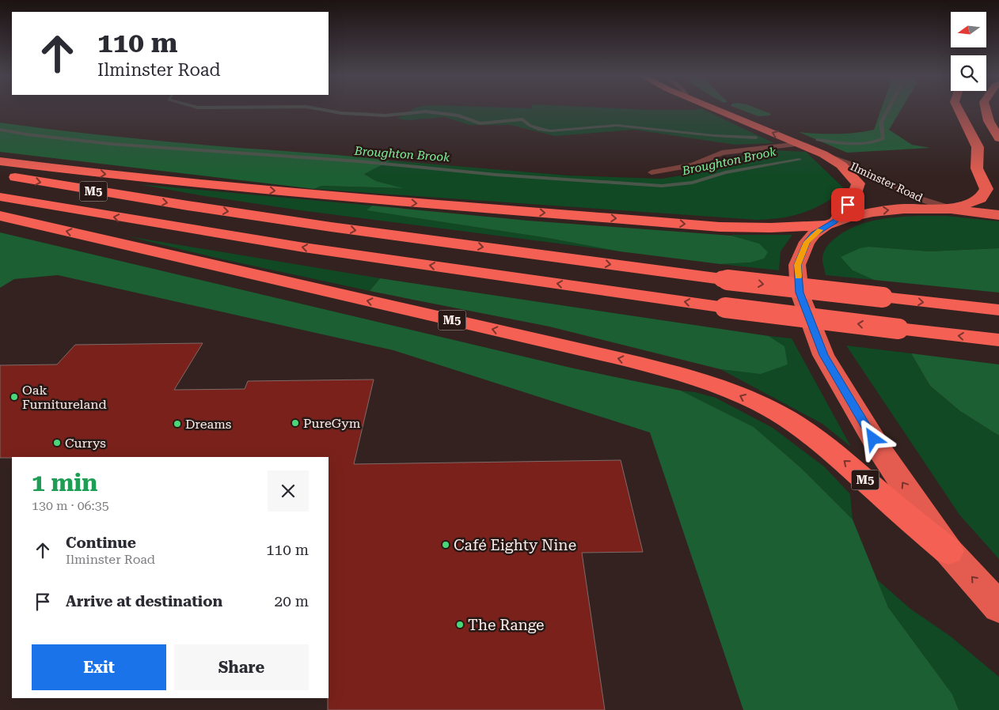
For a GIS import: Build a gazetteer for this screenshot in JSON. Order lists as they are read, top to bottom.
{
  "streets": {
    "highway": ["Ilminster Road", "M5"]
  },
  "crossings": [
    ["Ilminster Road", "M5"]
  ],
  "water": ["Broughton Brook"],
  "places": [
    "Oak Furnitureland",
    "PureGym",
    "Dreams",
    "Currys",
    "Café Eighty Nine",
    "The Range"
  ],
  "north": "left",
  "page": {
    "turn": ["110 m", "Ilminster Road"],
    "heading": ["1 min", "130 m · 06:35"],
    "list": [
      {
        "name": "Continue",
        "note": "Ilminster Road",
        "value": "110 m"
      },
      {
        "name": "Arrive at destination",
        "value": "20 m"
      }
    ],
    "buttons": ["Exit", "Share"]
  }
}
